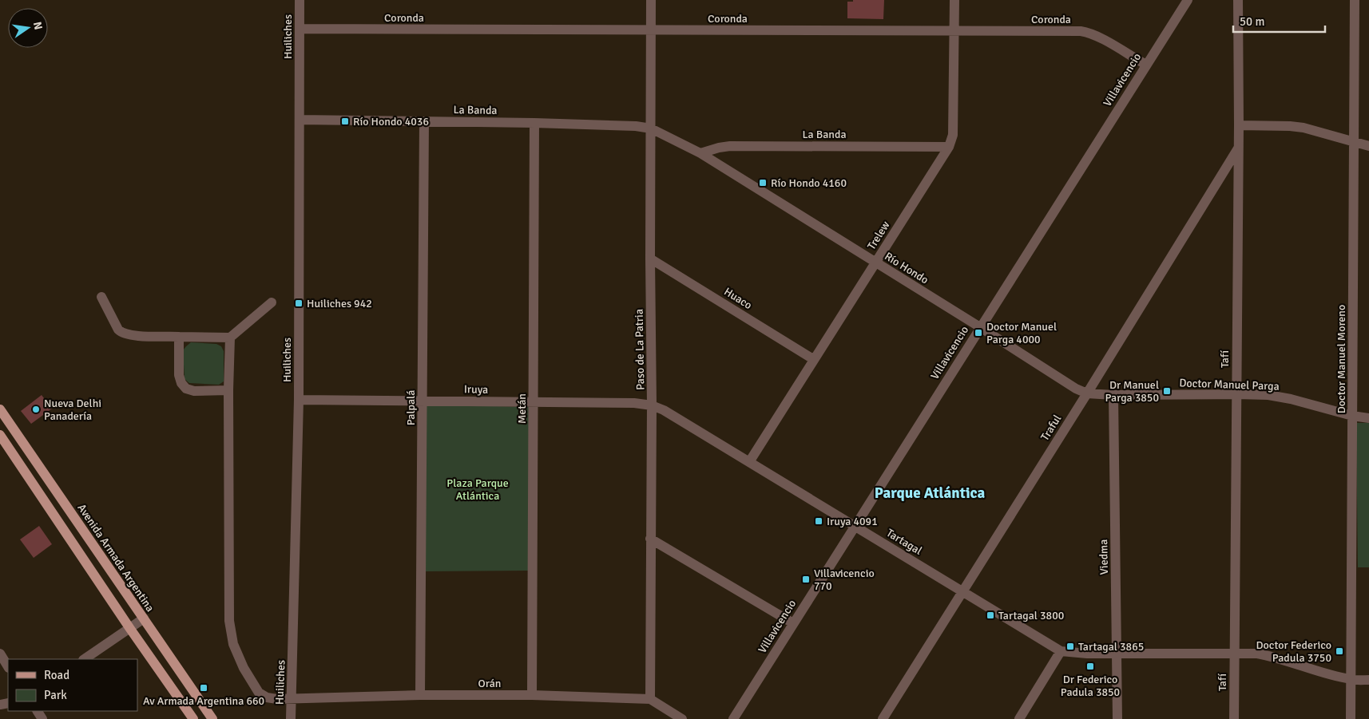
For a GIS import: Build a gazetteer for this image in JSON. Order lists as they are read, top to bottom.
{
  "streets": {
    "main road": ["Avenida Armada Argentina"],
    "street": [
      "Coronda",
      "Huiliches",
      "Villavicencio",
      "La Banda",
      "Trelew",
      "Río Hondo",
      "Huaco",
      "Paso de La Patria",
      "Tafí",
      "Doctor Manuel Moreno",
      "Doctor Manuel Parga",
      "Iruya",
      "Palpalá",
      "Metán",
      "Traful",
      "Tartagal",
      "Viedma",
      "Orán"
    ]
  },
  "crossings": [
    ["Coronda", "Huiliches"],
    ["Coronda", "Villavicencio"],
    ["Coronda", "Trelew"],
    ["Coronda", "Paso de La Patria"],
    ["Huiliches", "La Banda"],
    ["Huiliches", "Iruya"],
    ["Huiliches", "Orán"],
    ["Villavicencio", "Río Hondo"],
    ["Villavicencio", "Tartagal"],
    ["La Banda", "Trelew"],
    ["La Banda", "Río Hondo"],
    ["La Banda", "Paso de La Patria"],
    ["La Banda", "Palpalá"],
    ["La Banda", "Metán"],
    ["Trelew", "Río Hondo"],
    ["Trelew", "Huaco"],
    ["Trelew", "Tartagal"],
    ["Río Hondo", "Paso de La Patria"],
    ["Río Hondo", "Doctor Manuel Parga"],
    ["Río Hondo", "Traful"],
    ["Huaco", "Paso de La Patria"],
    ["Paso de La Patria", "Iruya"],
    ["Paso de La Patria", "Tartagal"],
    ["Paso de La Patria", "Orán"],
    ["Tafí", "Doctor Manuel Parga"],
    ["Tafí", "Traful"],
    ["Doctor Manuel Moreno", "Doctor Manuel Parga"],
    ["Doctor Manuel Parga", "Traful"],
    ["Doctor Manuel Parga", "Viedma"],
    ["Iruya", "Palpalá"],
    ["Iruya", "Metán"],
    ["Iruya", "Tartagal"],
    ["Palpalá", "Orán"],
    ["Metán", "Orán"],
    ["Traful", "Tartagal"]
  ],
  "districts": ["Parque Atlántica"],
  "parks": ["Plaza Parque Atlántica"],
  "places": {
    "transit": [
      "Río Hondo 4036",
      "Río Hondo 4160",
      "Huiliches 942",
      "Doctor Manuel Parga 4000",
      "Dr Manuel Parga 3850",
      "Iruya 4091",
      "Villavicencio 770",
      "Tartagal 3800",
      "Tartagal 3865",
      "Doctor Federico Padula 3750",
      "Dr Federico Padula 3850",
      "Av Armada Argentina 660"
    ],
    "other": ["Nueva Delhi Panadería"]
  },
  "legend": ["Road", "Park"],
  "scale_bar": "50 m",
  "north": "right"
}
